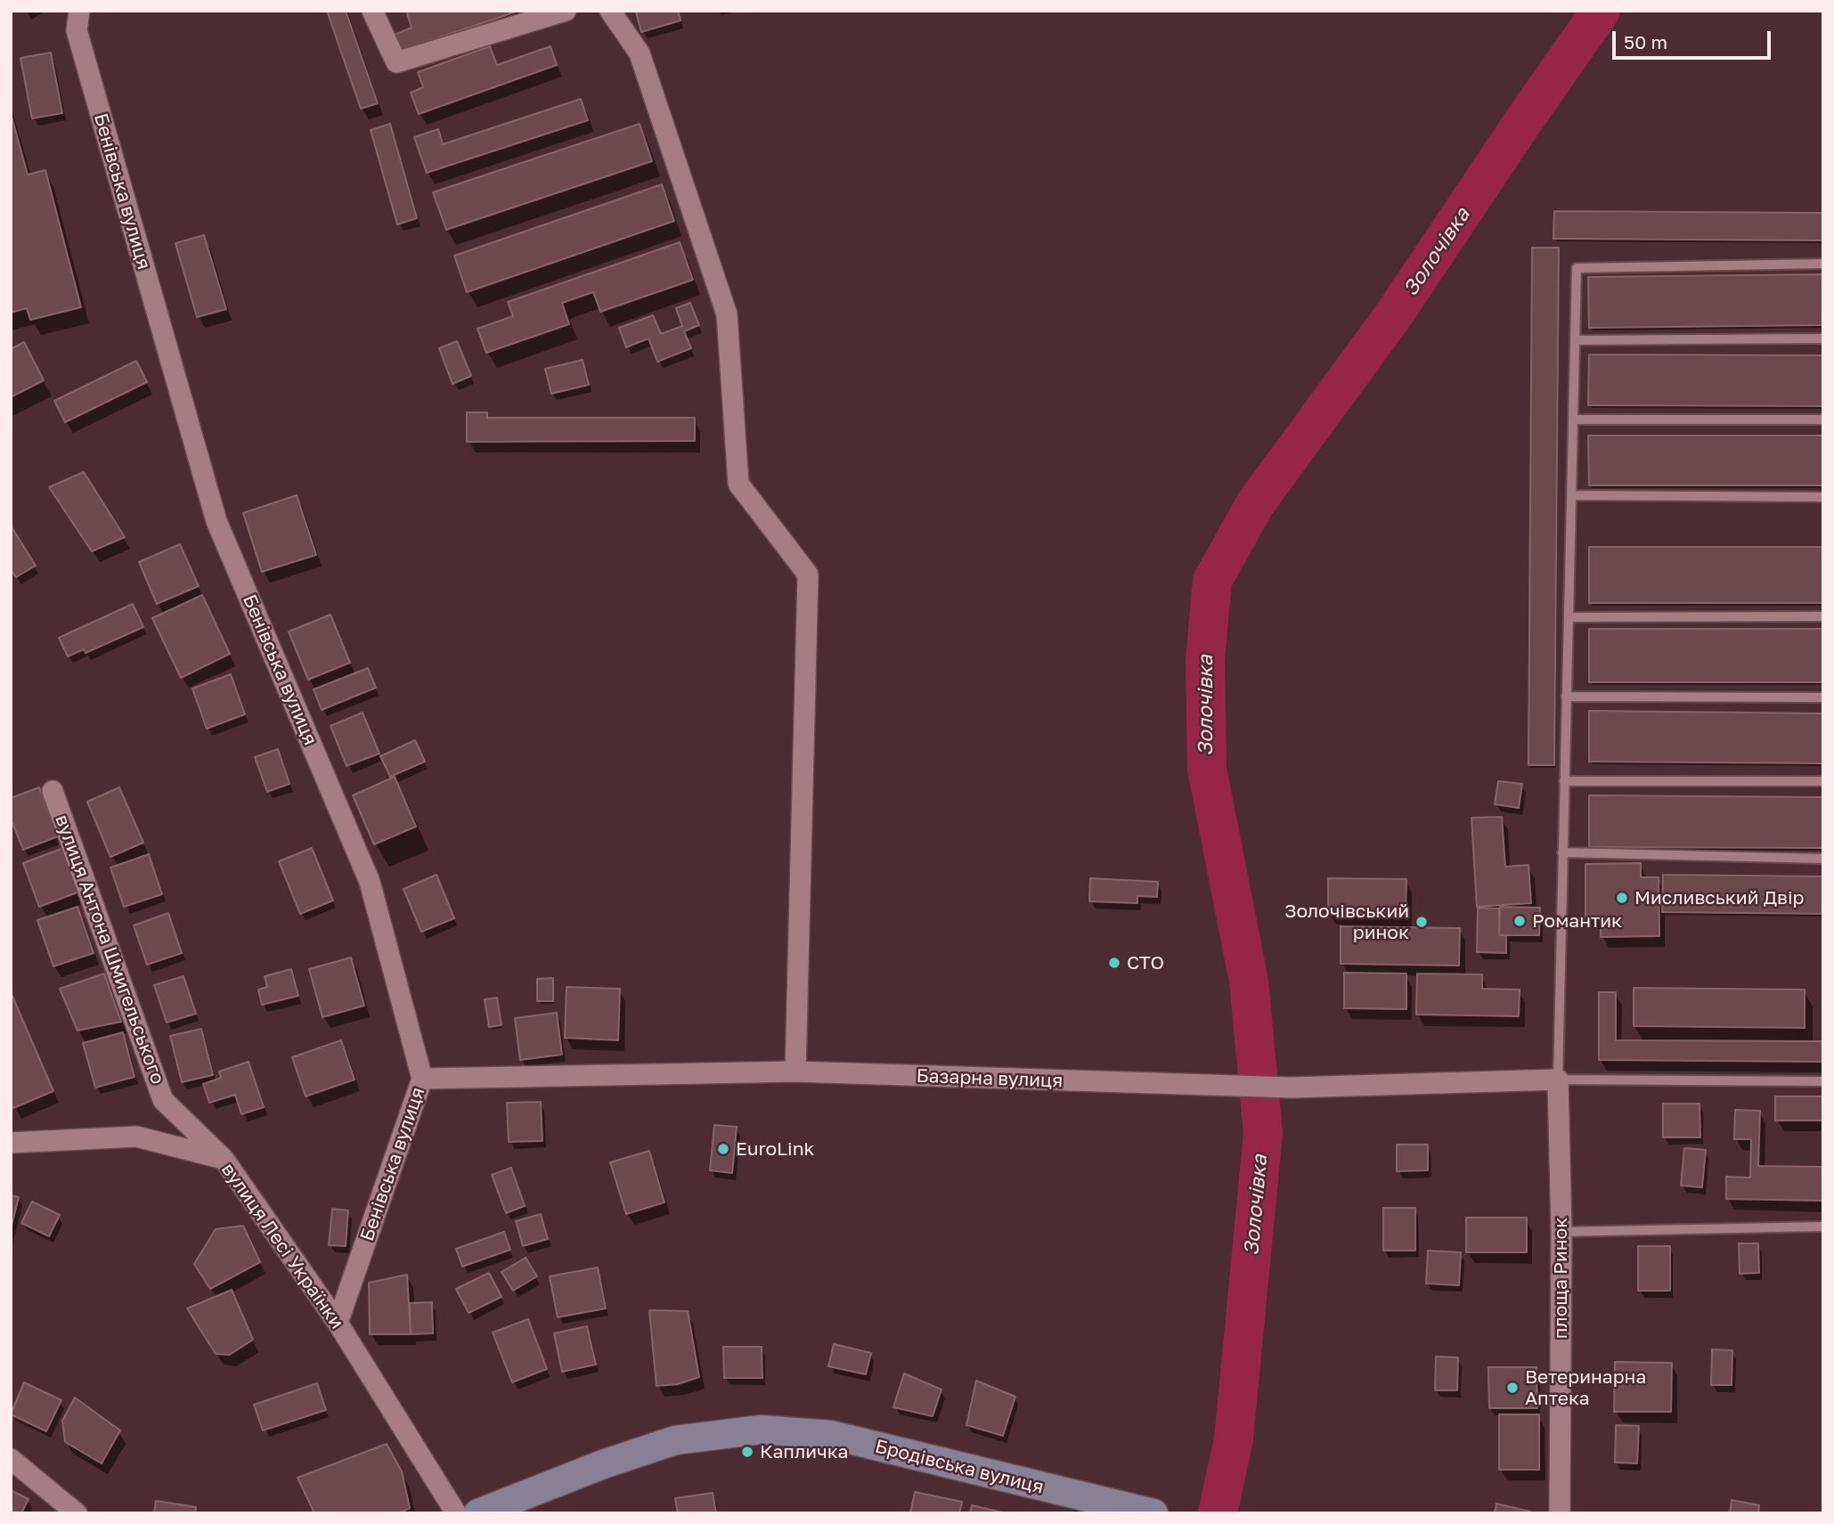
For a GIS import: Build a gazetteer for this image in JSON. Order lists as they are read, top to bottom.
{
  "streets": {
    "street": [
      "Бенівська вулиця",
      "вулиця Антона Шмигельського",
      "Базарна вулиця",
      "вулиця Лесі Українки",
      "площа Ринок",
      "Бродівська вулиця"
    ]
  },
  "crossings": [
    ["Бенівська вулиця", "Базарна вулиця"],
    ["Бенівська вулиця", "вулиця Лесі Українки"],
    ["вулиця Антона Шмигельського", "вулиця Лесі Українки"],
    ["Базарна вулиця", "площа Ринок"]
  ],
  "water": ["Золочівка"],
  "places": [
    "Мисливський Двір",
    "Романтик",
    "Золочівський ринок",
    "СТО",
    "EuroLink",
    "Ветеринарна Аптека",
    "Капличка"
  ],
  "scale_bar": "50 m"
}
